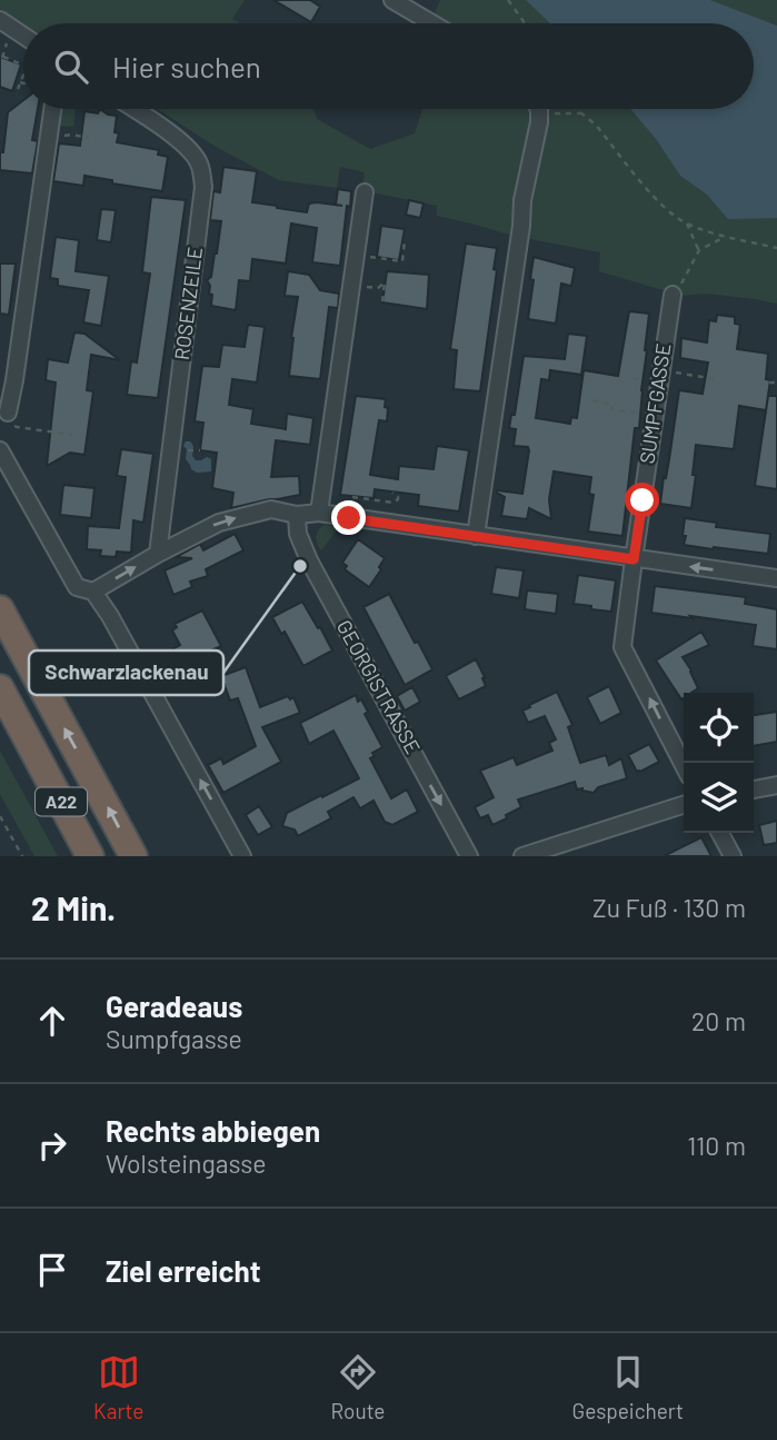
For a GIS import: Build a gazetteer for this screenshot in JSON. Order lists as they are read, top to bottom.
{
  "streets": {
    "highway": ["A22"],
    "street": ["ROSENZEILE", "SUMPFGASSE", "GEORGISTRASSE"]
  },
  "one_way": ["SUMPFGASSE", "GEORGISTRASSE"],
  "places": ["Schwarzlackenau"],
  "page": {
    "search": "Hier suchen",
    "heading": ["2 Min.", "Zu Fuß · 130 m"],
    "list": [
      ["Geradeaus", "Sumpfgasse", "20 m"],
      ["Rechts abbiegen", "Wolsteingasse", "110 m"],
      "Ziel erreicht"
    ],
    "nav": ["Karte", "Route", "Gespeichert"]
  }
}
